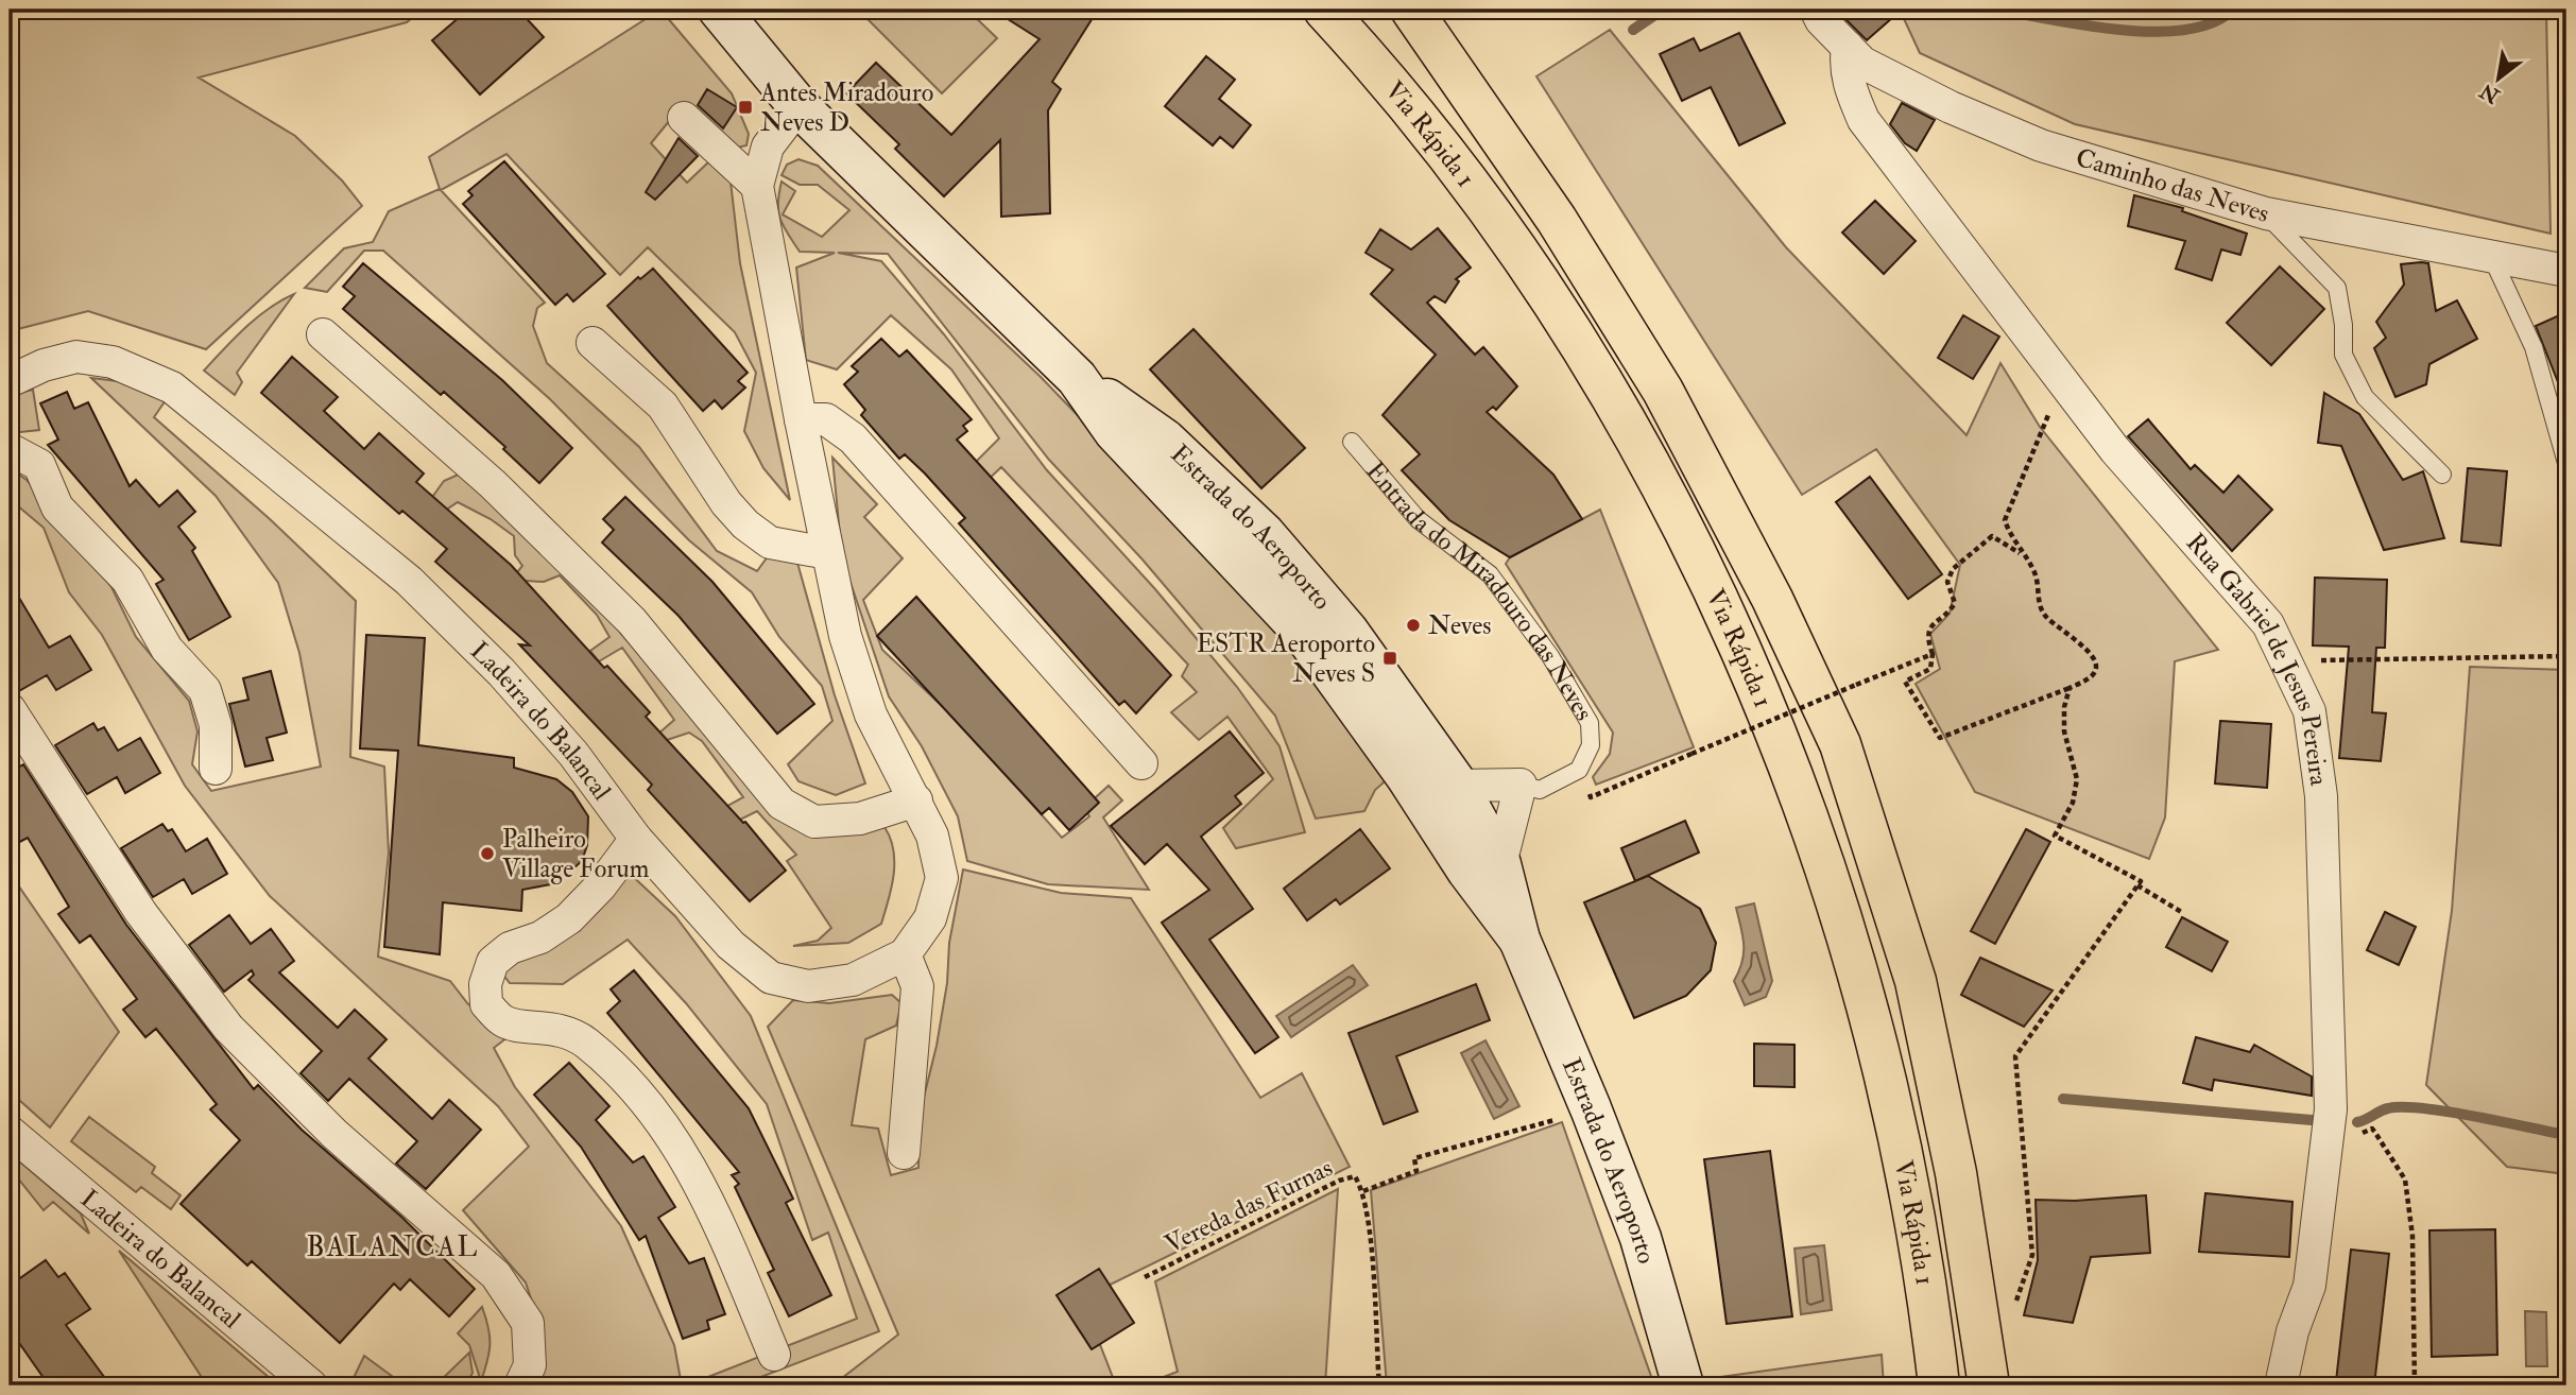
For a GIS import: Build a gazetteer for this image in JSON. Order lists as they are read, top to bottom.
{
  "streets": {
    "highway": ["Via Rápida 1"],
    "main road": ["Estrada do Aeroporto"],
    "street": [
      "Caminho das Neves",
      "Entrada do Miradouro das Neves",
      "Rua Gabriel de Jesus Pereira",
      "Ladeira do Balancal"
    ],
    "path": ["Vereda das Furnas"]
  },
  "crossings": [
    ["Caminho das Neves", "Rua Gabriel de Jesus Pereira"],
    ["Estrada do Aeroporto", "Entrada do Miradouro das Neves"],
    ["Estrada do Aeroporto", "Ladeira do Balancal"]
  ],
  "districts": ["BALANCAL"],
  "places": {
    "transit": ["Antes Miradouro Neves D", "ESTR Aeroporto Neves S"],
    "other": ["Neves", "Palheiro Village Forum"]
  },
  "north": "bottom left"
}
